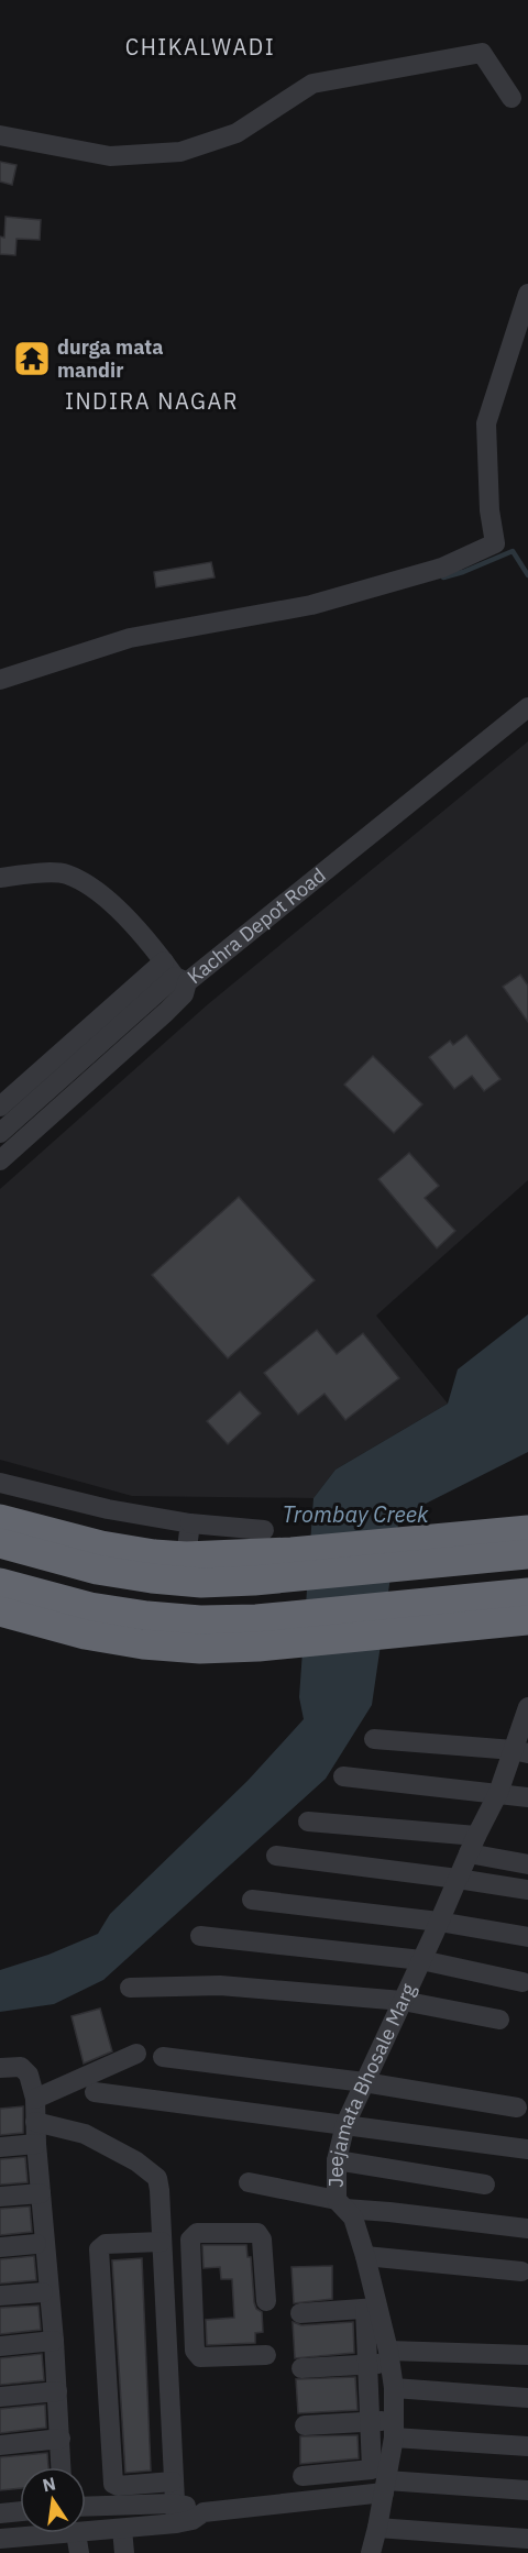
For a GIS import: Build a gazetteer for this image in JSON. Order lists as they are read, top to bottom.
{
  "streets": {
    "street": ["Kachra Depot Road", "Jeejamata Bhosale Marg"]
  },
  "districts": ["CHIKALWADI", "INDIRA NAGAR"],
  "water": ["Trombay Creek"],
  "places": {
    "temple": ["durga mata mandir"]
  },
  "north": "top"
}
